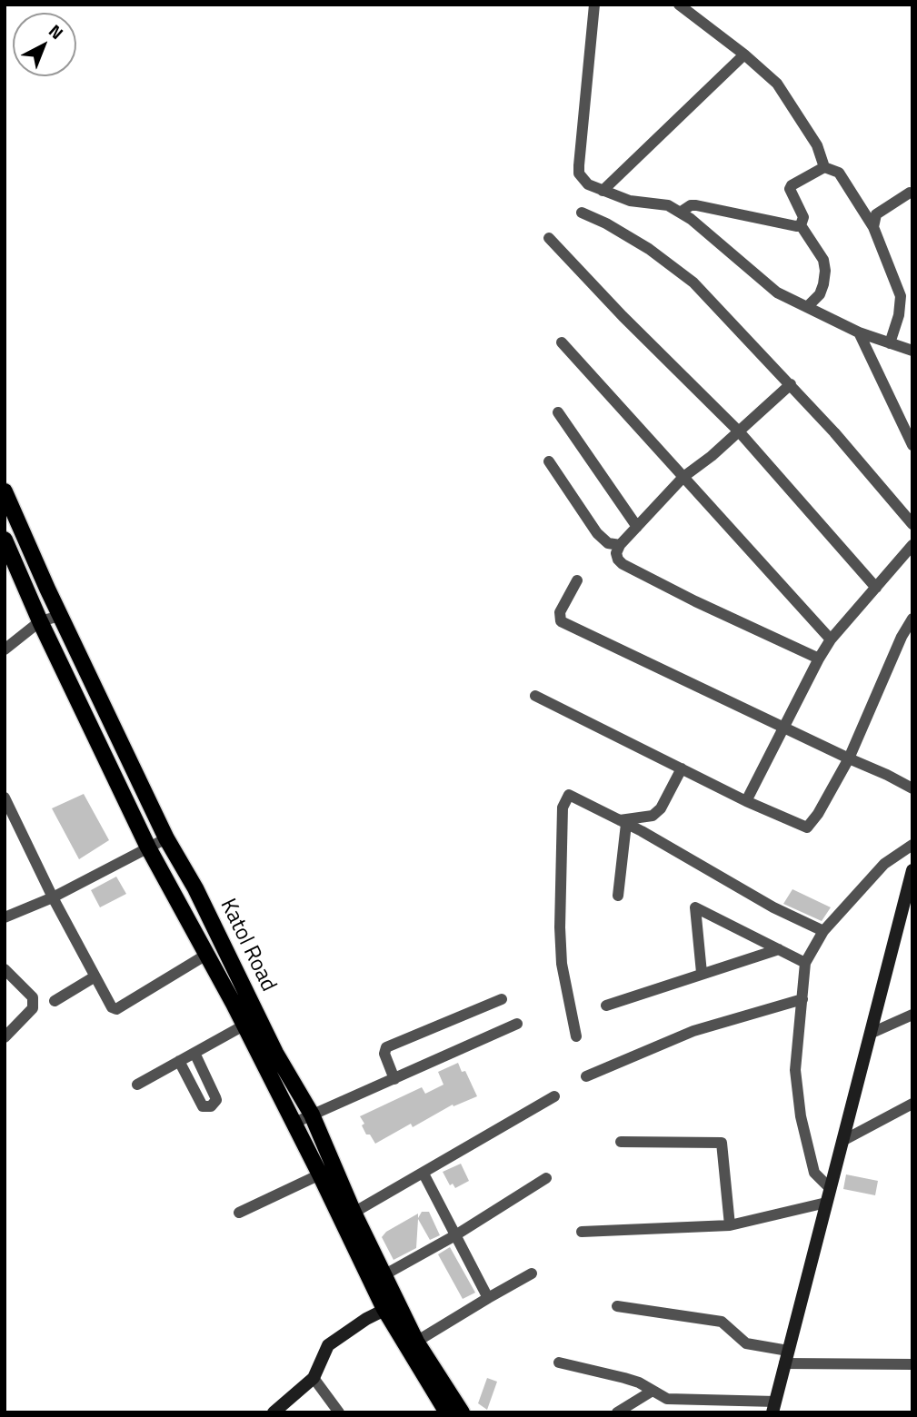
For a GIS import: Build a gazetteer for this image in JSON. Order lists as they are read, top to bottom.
{
  "streets": {
    "main road": ["Katol Road"]
  },
  "north": "top right"
}
